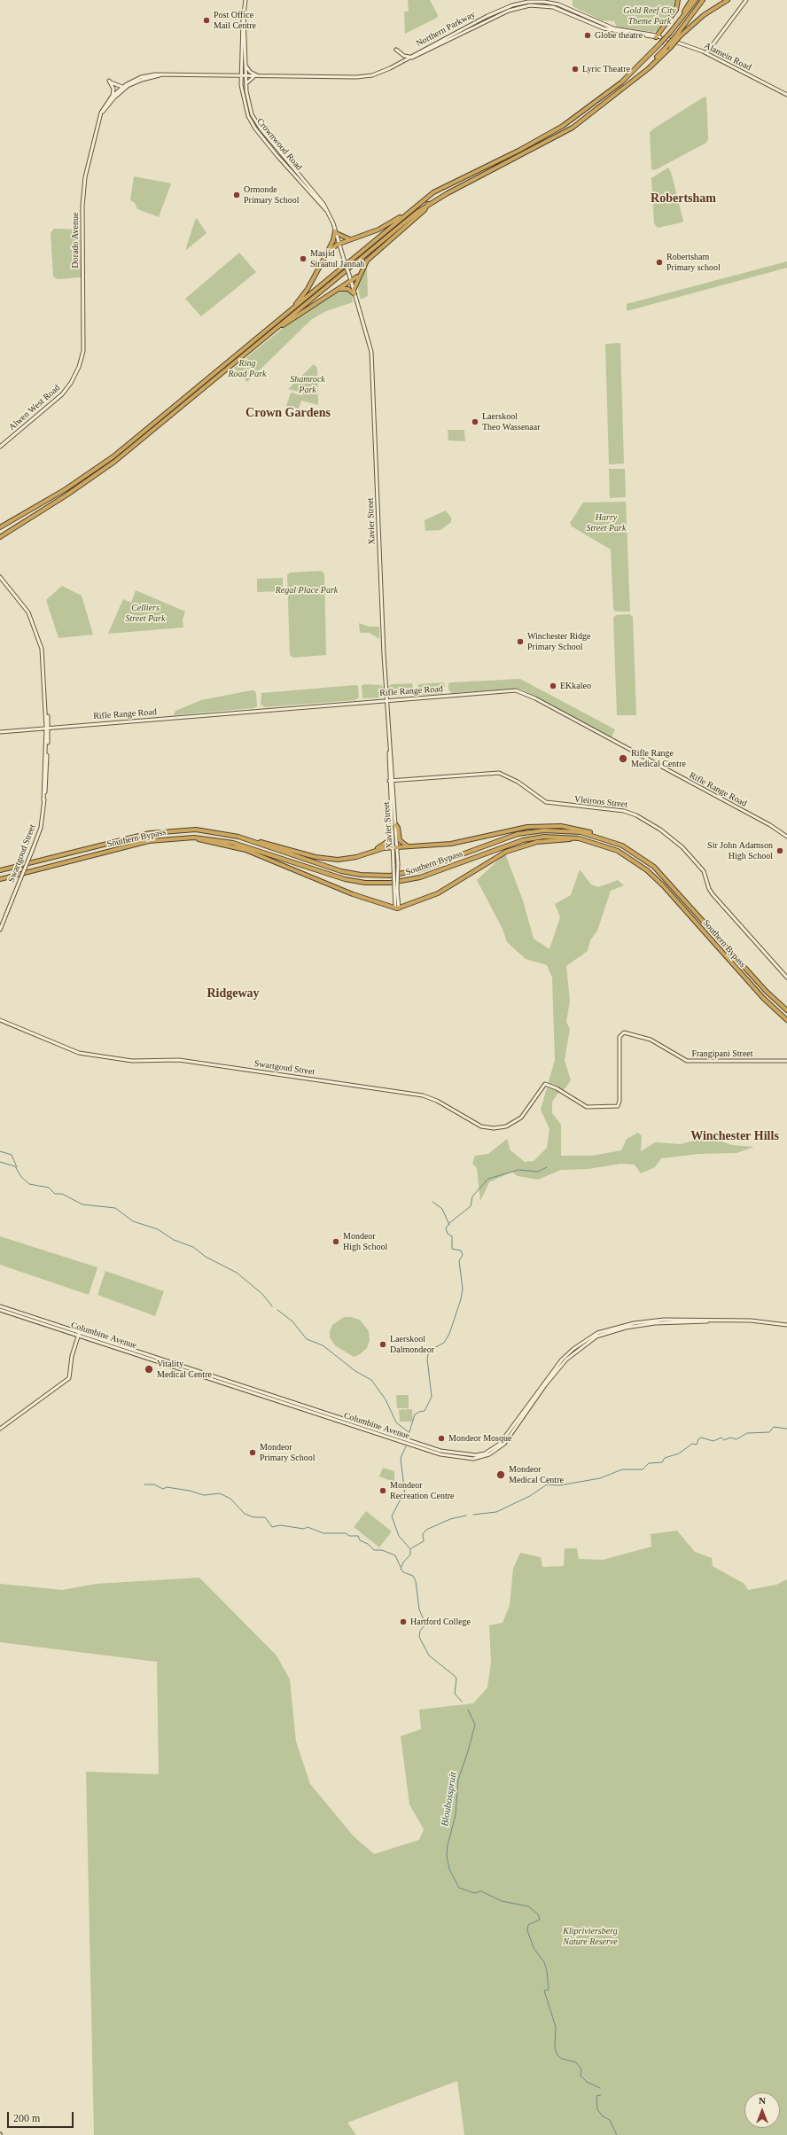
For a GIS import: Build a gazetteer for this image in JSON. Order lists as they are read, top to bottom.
{
  "streets": {
    "highway": ["Southern Bypass"],
    "main road": [
      "Northern Parkway",
      "Alamein Road",
      "Crownwood Road",
      "Dorado Avenue",
      "Alwen West Road",
      "Xavier Street",
      "Rifle Range Road",
      "Vleiroos Street",
      "Swartgoud Street",
      "Frangipani Street",
      "Columbine Avenue"
    ]
  },
  "crossings": [
    ["Northern Parkway", "Alamein Road"],
    ["Northern Parkway", "Crownwood Road"],
    ["Northern Parkway", "Dorado Avenue"],
    ["Crownwood Road", "Xavier Street"],
    ["Dorado Avenue", "Alwen West Road"],
    ["Xavier Street", "Rifle Range Road"],
    ["Xavier Street", "Vleiroos Street"],
    ["Rifle Range Road", "Swartgoud Street"],
    ["Swartgoud Street", "Frangipani Street"]
  ],
  "districts": [
    "Robertsham",
    "Crown Gardens",
    "Ridgeway",
    "Winchester Hills"
  ],
  "water": ["Bloubosspruit"],
  "parks": [
    "Gold Reef City Theme Park",
    "Ring Road Park",
    "Shamrock Park",
    "Harry Street Park",
    "Regal Place Park",
    "Celliers Street Park",
    "Klipriviersberg Nature Reserve"
  ],
  "places": [
    "Post Office Mail Centre",
    "Globe theatre",
    "Lyric Theatre",
    "Ormonde Primary School",
    "Masjid Siraatul Jannah",
    "Robertsham Primary school",
    "Laerskool Theo Wassenaar",
    "Winchester Ridge Primary School",
    "EKkaleo",
    "Rifle Range Medical Centre",
    "Sir John Adamson High School",
    "Mondeor High School",
    "Laerskool Dalmondeor",
    "Vitality Medical Centre",
    "Mondeor Mosque",
    "Mondeor Primary School",
    "Mondeor Medical Centre",
    "Mondeor Recreation Centre",
    "Hartford College"
  ],
  "scale_bar": "200 m",
  "north": "top"
}
